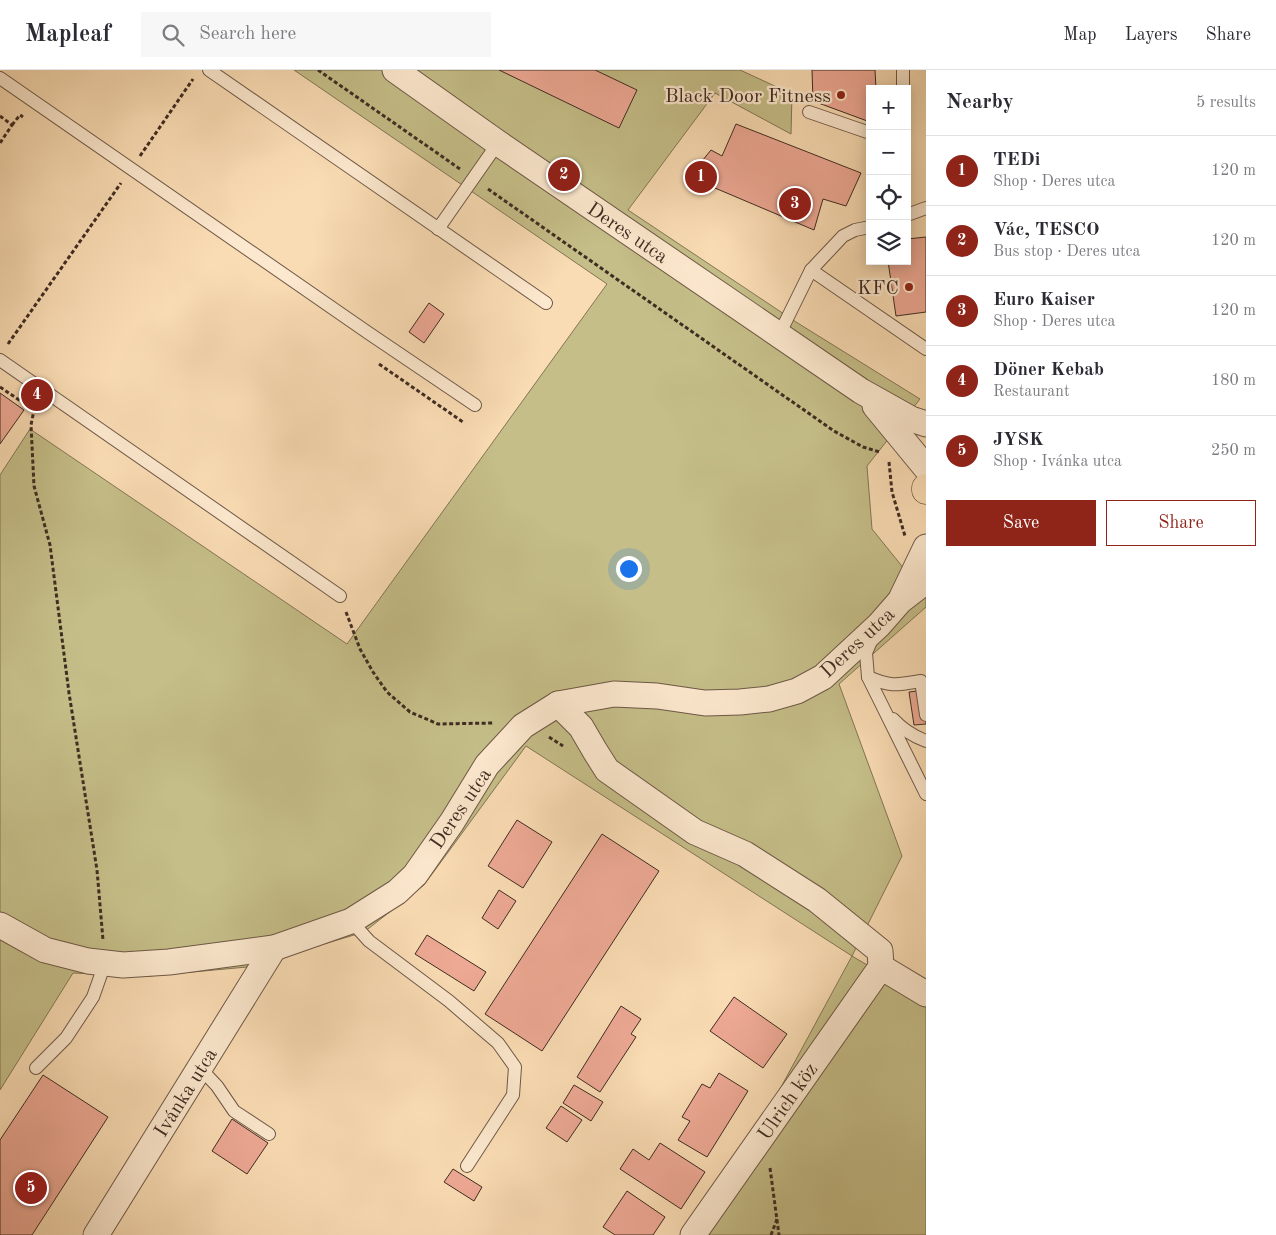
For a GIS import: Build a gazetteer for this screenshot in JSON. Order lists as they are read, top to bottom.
{
  "streets": {
    "street": ["Deres utca", "Ivánka utca", "Ulrich köz"]
  },
  "crossings": [
    ["Deres utca", "Ivánka utca"]
  ],
  "places": ["Black Door Fitness", "KFC"],
  "page": {
    "header": "Mapleaf",
    "search": "Search here",
    "nav": ["Map", "Layers", "Share"],
    "heading": ["Nearby", "5 results"],
    "map_buttons": ["+", "−"],
    "list": [
      {
        "mark": "1",
        "name": "TEDi",
        "note": "Shop · Deres utca",
        "value": "120 m"
      },
      {
        "mark": "2",
        "name": "Vác, TESCO",
        "note": "Bus stop · Deres utca",
        "value": "120 m"
      },
      {
        "mark": "3",
        "name": "Euro Kaiser",
        "note": "Shop · Deres utca",
        "value": "120 m"
      },
      {
        "mark": "4",
        "name": "Döner Kebab",
        "note": "Restaurant",
        "value": "180 m"
      },
      {
        "mark": "5",
        "name": "JYSK",
        "note": "Shop · Ivánka utca",
        "value": "250 m"
      }
    ],
    "pins": [
      "2",
      "1",
      "3",
      "4",
      "5"
    ],
    "buttons": ["Save", "Share"]
  }
}
